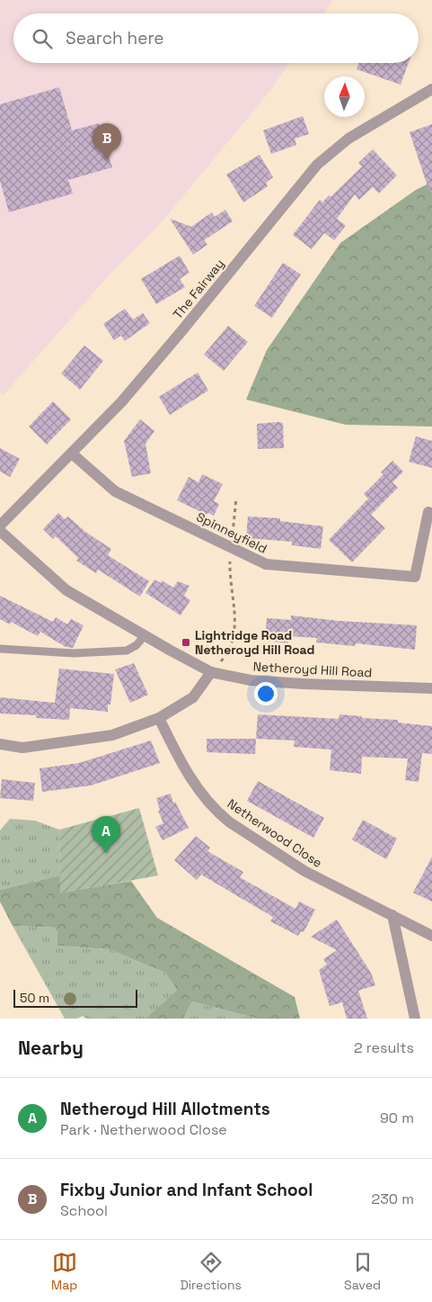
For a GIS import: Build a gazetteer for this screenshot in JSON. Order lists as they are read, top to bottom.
{
  "streets": {
    "street": [
      "The Fairway",
      "Spinneyfield",
      "Netheroyd Hill Road",
      "Netherwood Close"
    ]
  },
  "crossings": [
    ["The Fairway", "Spinneyfield"]
  ],
  "places": {
    "transit": ["Lightridge Road Netheroyd Hill Road"]
  },
  "scale_bar": "50 m",
  "north": "top",
  "page": {
    "search": "Search here",
    "pins": ["B", "A"],
    "scale": "50 m",
    "heading": ["Nearby", "2 results"],
    "list": [
      {
        "mark": "A",
        "name": "Netheroyd Hill Allotments",
        "note": "Park · Netherwood Close",
        "value": "90 m"
      },
      {
        "mark": "B",
        "name": "Fixby Junior and Infant School",
        "note": "School",
        "value": "230 m"
      }
    ],
    "nav": ["Map", "Directions", "Saved"]
  }
}
